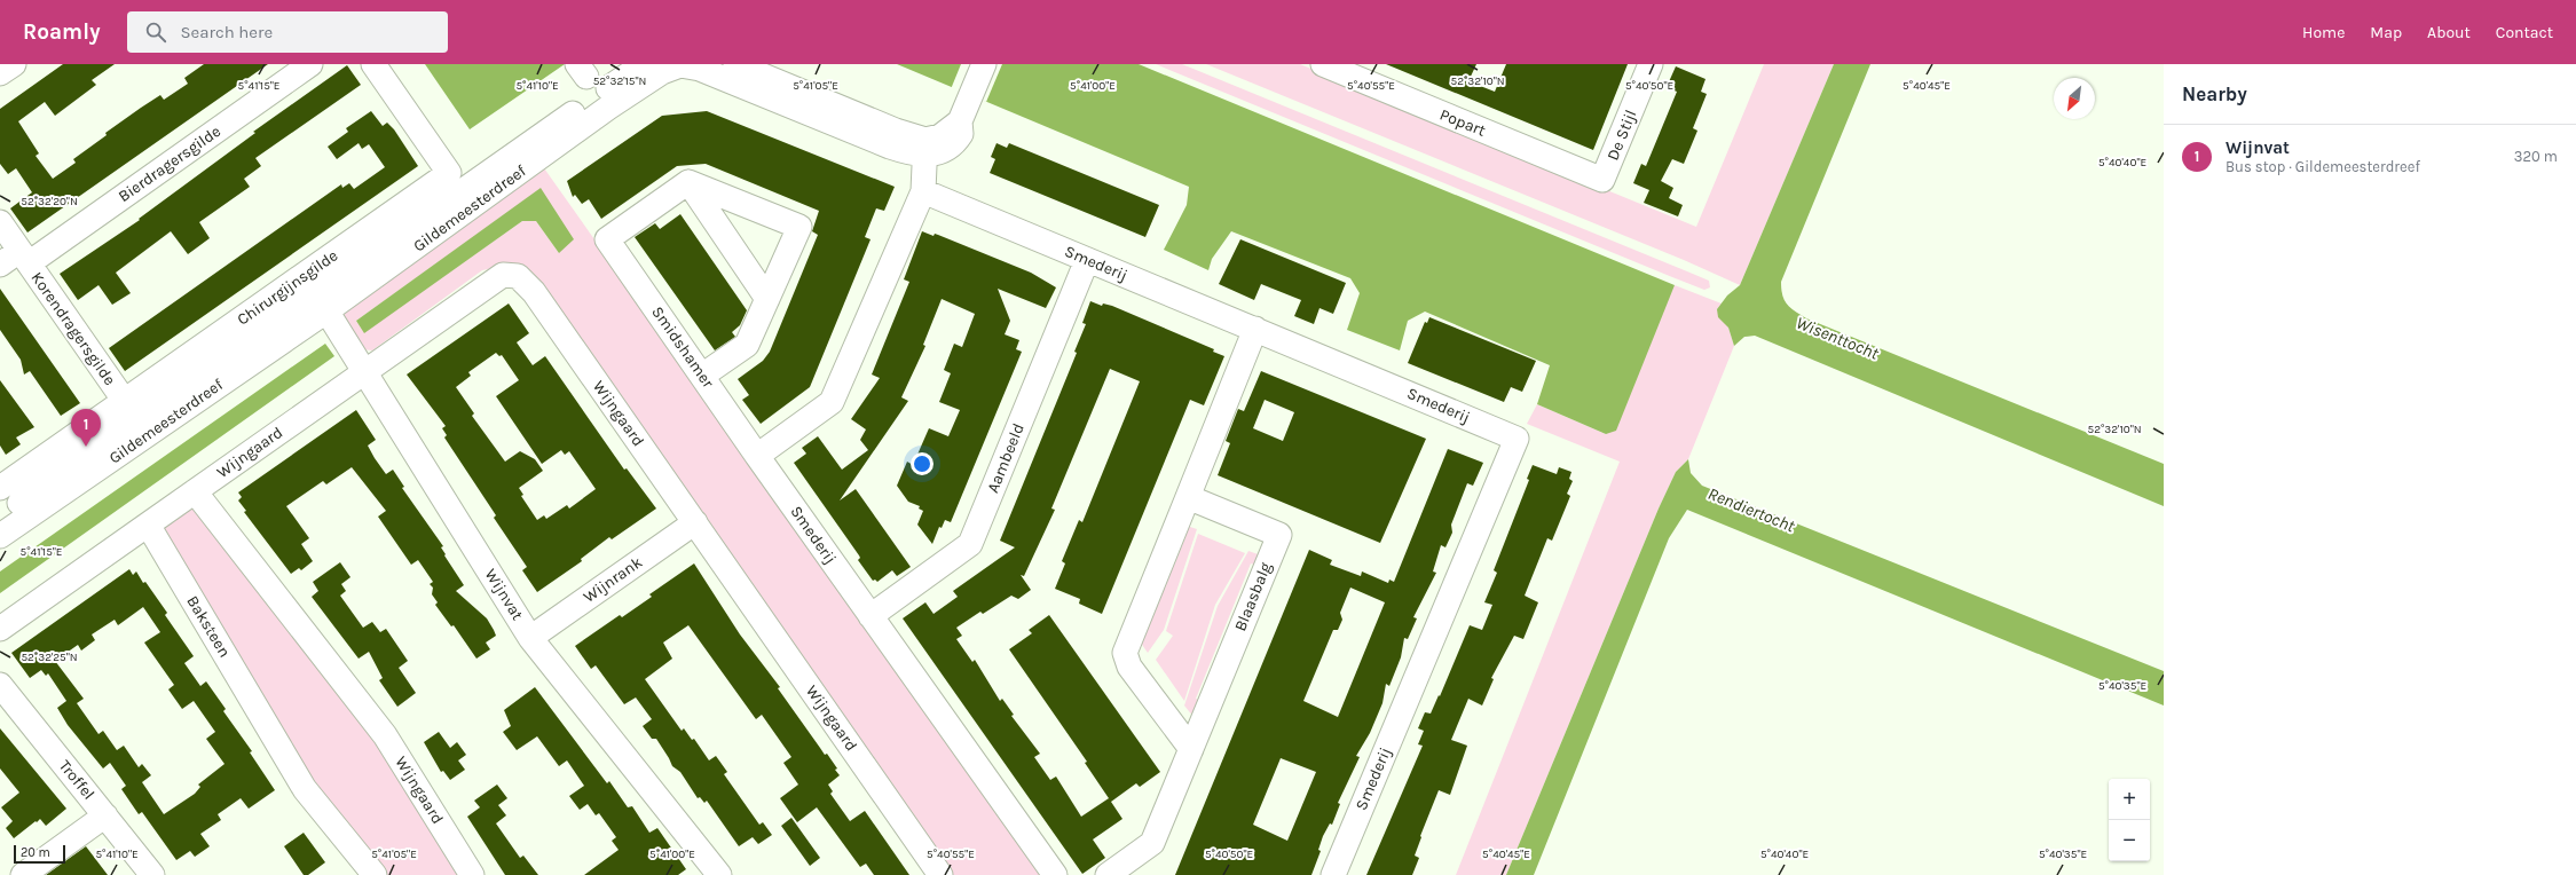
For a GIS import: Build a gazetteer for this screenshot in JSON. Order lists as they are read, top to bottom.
{
  "streets": {
    "street": [
      "Popart",
      "De Stijl",
      "Bierdragersgilde",
      "Gildemeesterdreef",
      "Smederij",
      "Chirurgijnsgilde",
      "Korendragersgilde",
      "Smidshamer",
      "Wijngaard",
      "Aambeeld",
      "Wijnrank",
      "Wijnvat",
      "Blaasbalg",
      "Baksteen",
      "Troffel"
    ]
  },
  "crossings": [
    ["Popart", "De Stijl"],
    ["Bierdragersgilde", "Korendragersgilde"],
    ["Gildemeesterdreef", "Chirurgijnsgilde"],
    ["Gildemeesterdreef", "Korendragersgilde"],
    ["Gildemeesterdreef", "Wijnvat"],
    ["Smederij", "Smidshamer"],
    ["Smederij", "Aambeeld"],
    ["Chirurgijnsgilde", "Korendragersgilde"],
    ["Wijngaard", "Wijnrank"],
    ["Wijngaard", "Wijnvat"],
    ["Wijngaard", "Baksteen"],
    ["Wijnrank", "Wijnvat"]
  ],
  "water": ["Wisenttocht", "Rendiertocht"],
  "scale_bar": "20 m",
  "north": "bottom left",
  "page": {
    "header": "Roamly",
    "search": "Search here",
    "nav": [
      "Home",
      "Map",
      "About",
      "Contact"
    ],
    "heading": "Nearby",
    "list": [
      {
        "mark": "1",
        "name": "Wijnvat",
        "note": "Bus stop · Gildemeesterdreef",
        "value": "320 m"
      }
    ],
    "pins": "1",
    "map_buttons": ["+", "−"],
    "scale": "20 m"
  },
  "coordinates": [
    "52°32'15\"N",
    "52°32'10\"N",
    "5°41'15\"E",
    "5°41'10\"E",
    "5°41'05\"E",
    "5°41'00\"E",
    "5°40'55\"E",
    "5°40'50\"E",
    "5°40'45\"E",
    "5°40'40\"E",
    "52°32'20\"N",
    "52°32'25\"N",
    "5°40'35\"E"
  ]
}
